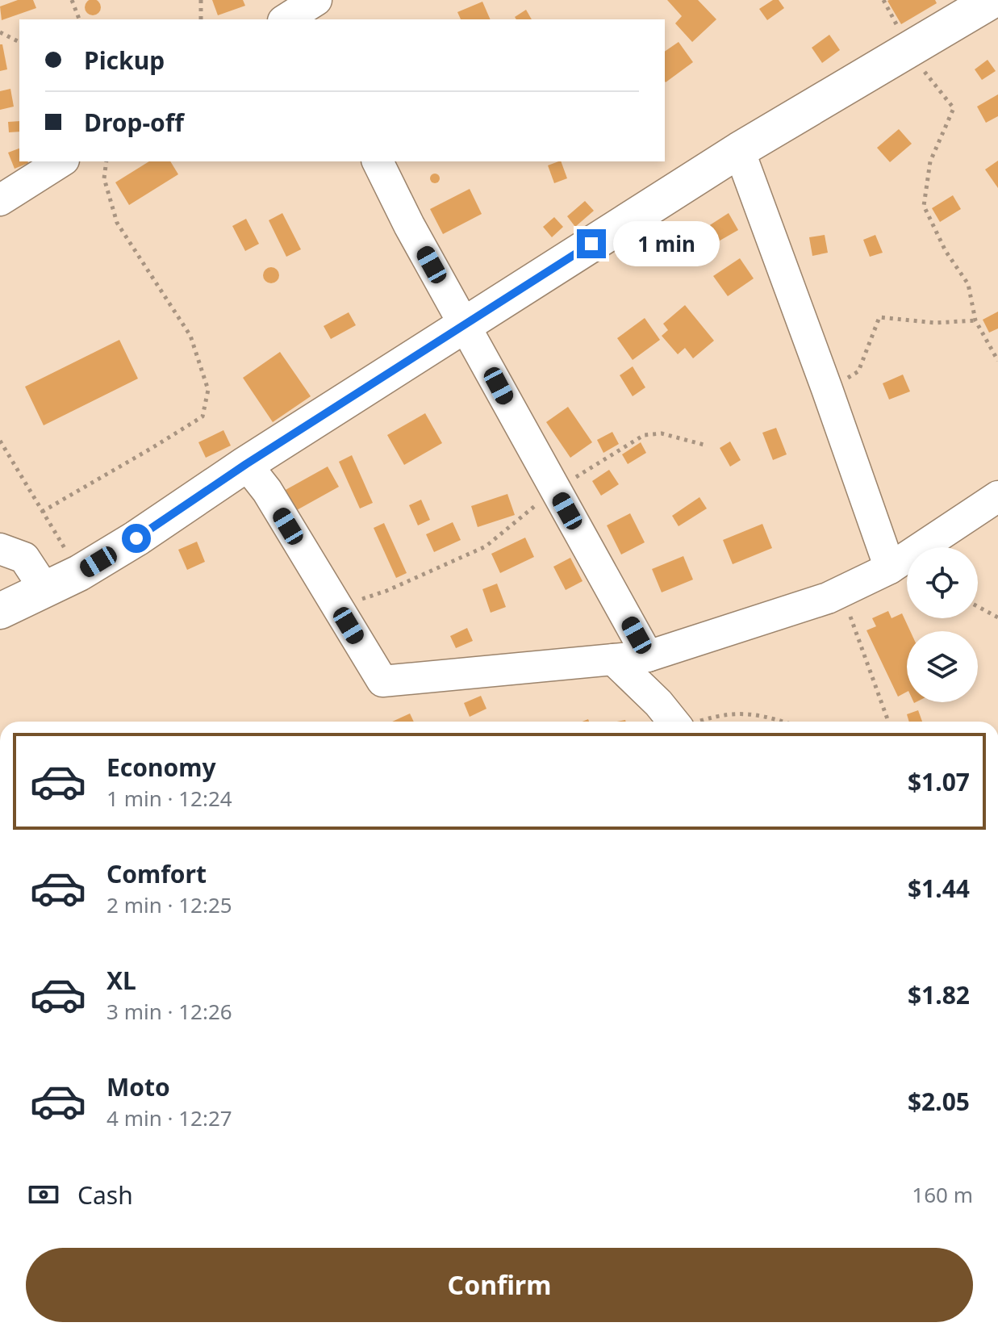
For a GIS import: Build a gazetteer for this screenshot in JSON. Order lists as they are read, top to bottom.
{
  "page": {
    "banner": ["Pickup", "Drop-off"],
    "bubble": "1 min",
    "list": [
      {
        "name": "Economy",
        "note": "1 min · 12:24",
        "value": "$1.07"
      },
      {
        "name": "Comfort",
        "note": "2 min · 12:25",
        "value": "$1.44"
      },
      {
        "name": "XL",
        "note": "3 min · 12:26",
        "value": "$1.82"
      },
      {
        "name": "Moto",
        "note": "4 min · 12:27",
        "value": "$2.05"
      }
    ],
    "pay": ["Cash", "160 m"],
    "buttons": "Confirm"
  }
}
